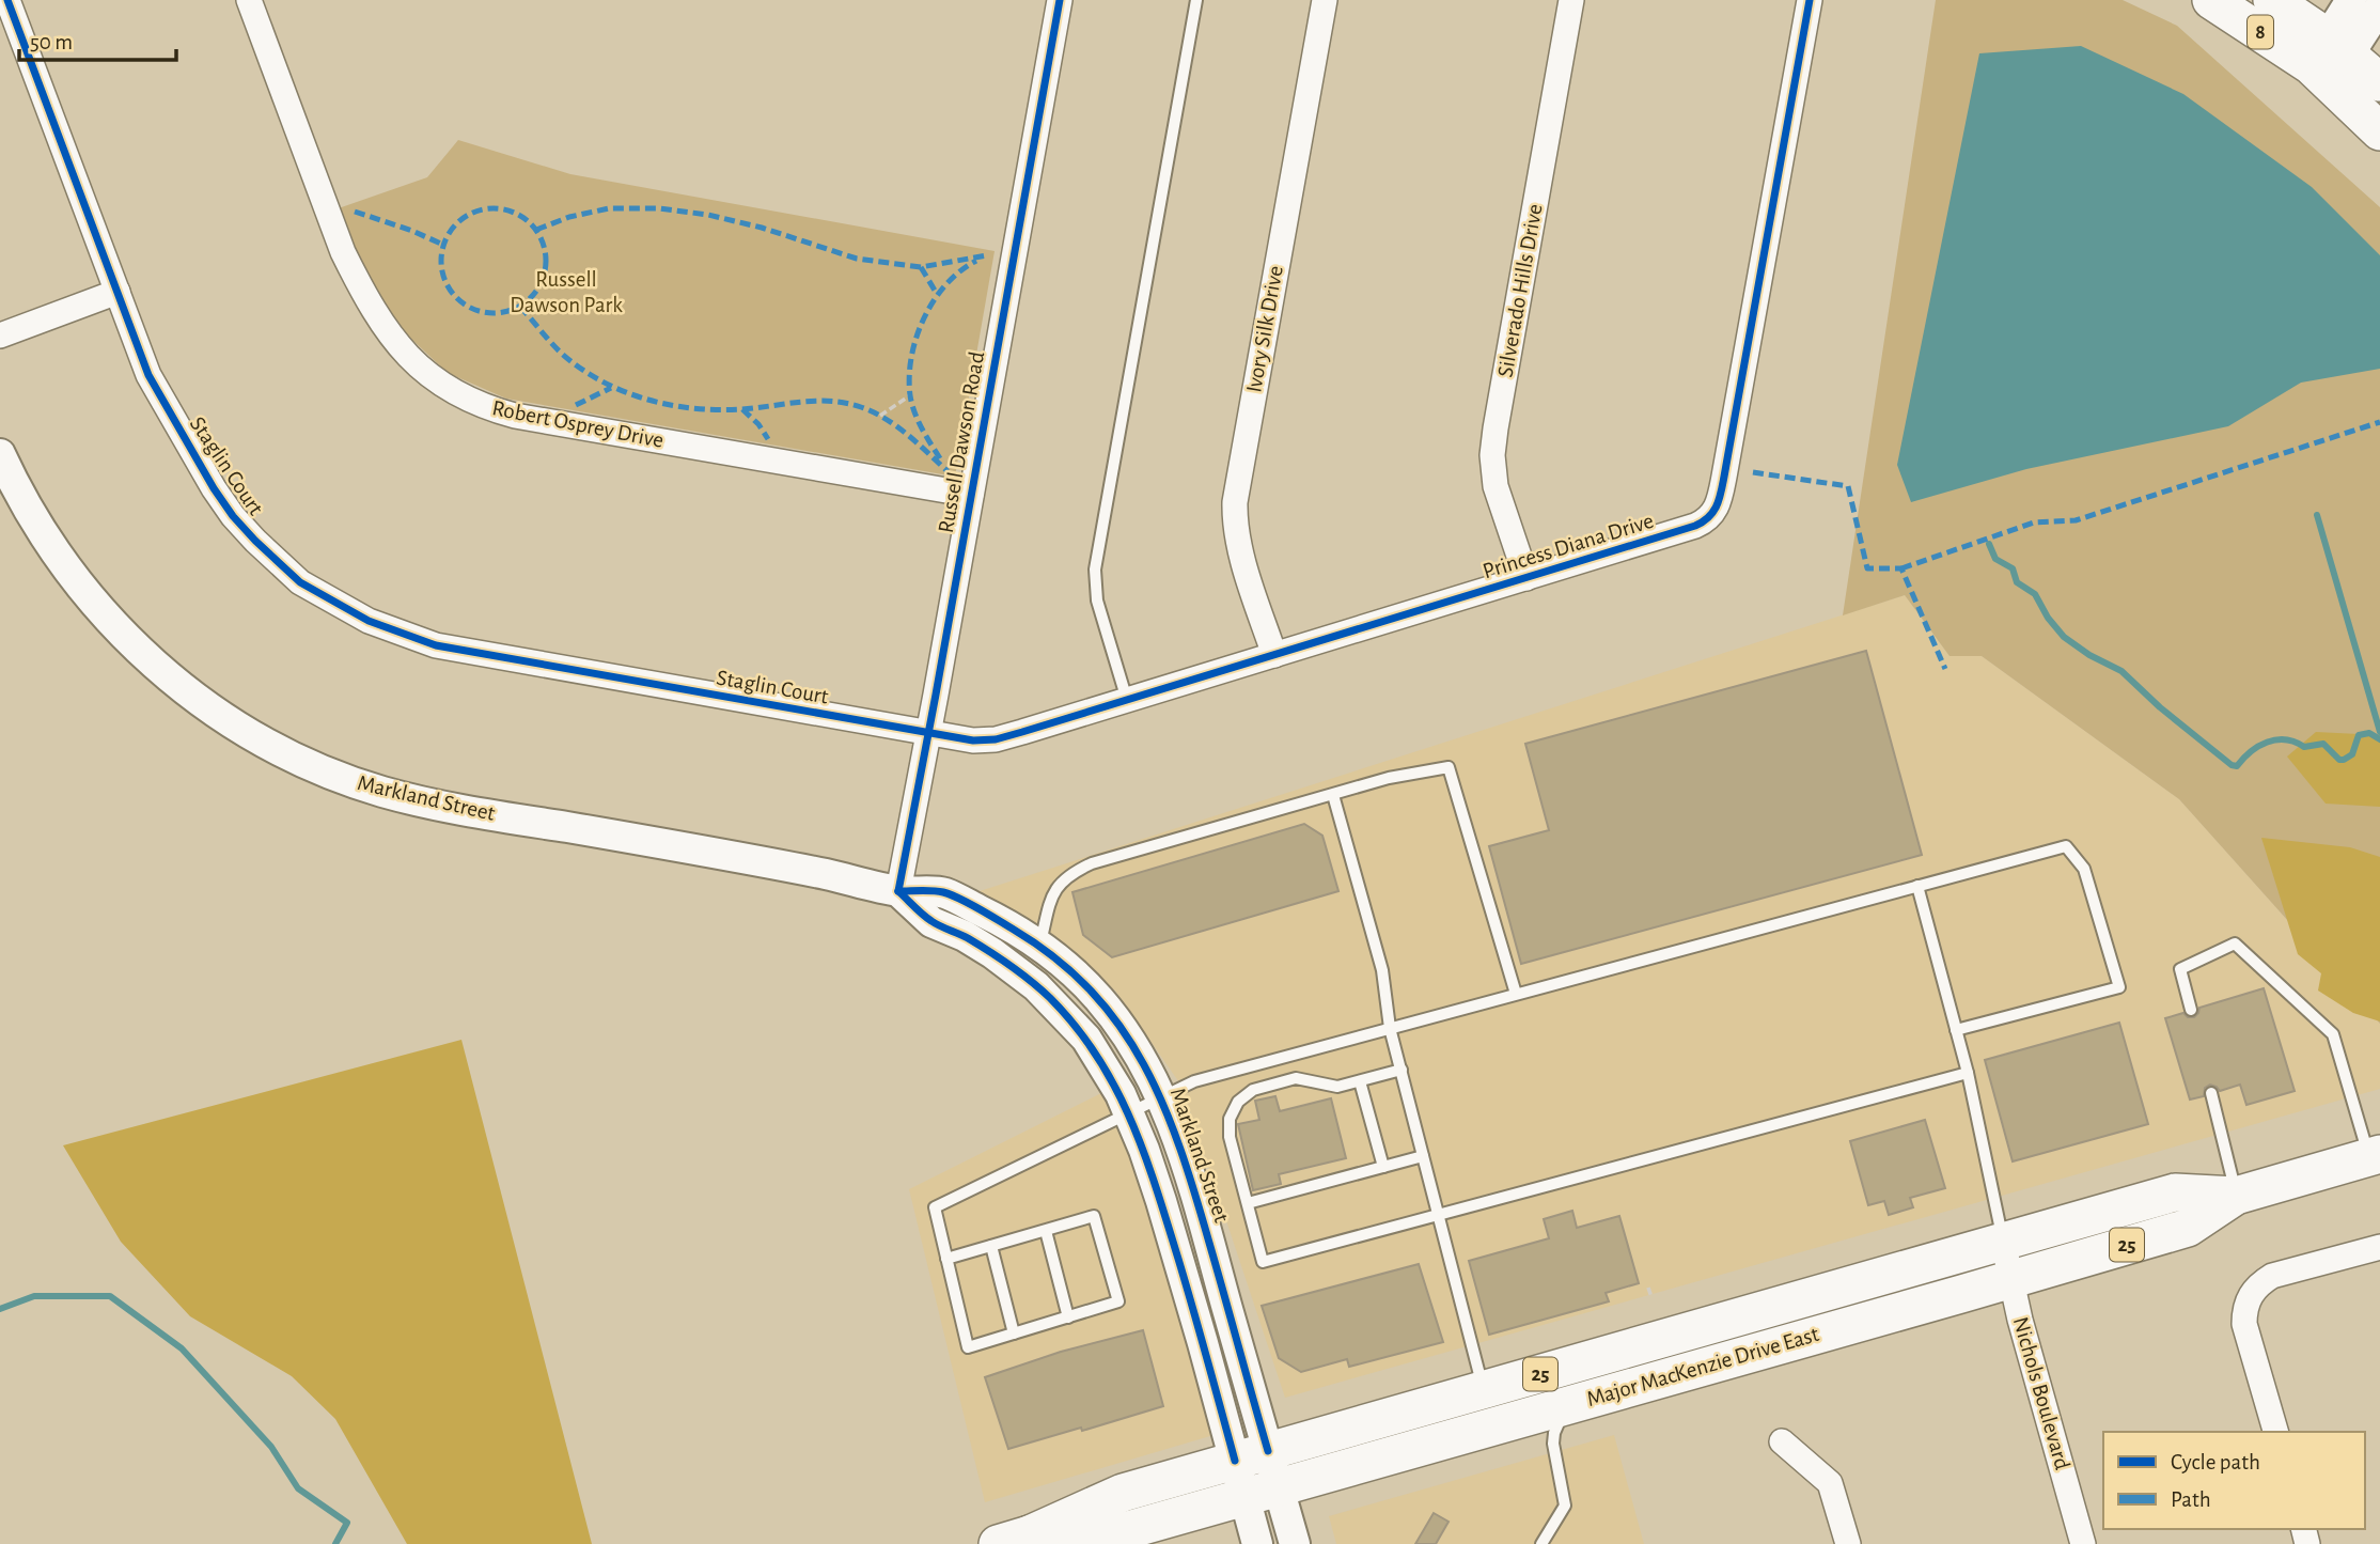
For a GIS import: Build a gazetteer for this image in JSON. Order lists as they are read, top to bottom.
{
  "streets": {
    "main road": ["8", "25", "Major MacKenzie Drive East"],
    "street": [
      "Silverado Hills Drive",
      "Ivory Silk Drive",
      "Robert Osprey Drive",
      "Russell Dawson Road",
      "Staglin Court",
      "Princess Diana Drive",
      "Markland Street",
      "Nichols Boulevard"
    ]
  },
  "crossings": [
    ["Silverado Hills Drive", "Princess Diana Drive"],
    ["Ivory Silk Drive", "Princess Diana Drive"],
    ["Robert Osprey Drive", "Russell Dawson Road"],
    ["Russell Dawson Road", "Staglin Court"],
    ["Russell Dawson Road", "Princess Diana Drive"],
    ["Russell Dawson Road", "Markland Street"],
    ["Staglin Court", "Princess Diana Drive"],
    ["Markland Street", "Major MacKenzie Drive East"],
    ["Major MacKenzie Drive East", "Nichols Boulevard"]
  ],
  "parks": ["Russell Dawson Park"],
  "legend": ["Cycle path", "Path"],
  "scale_bar": "50 m"
}
